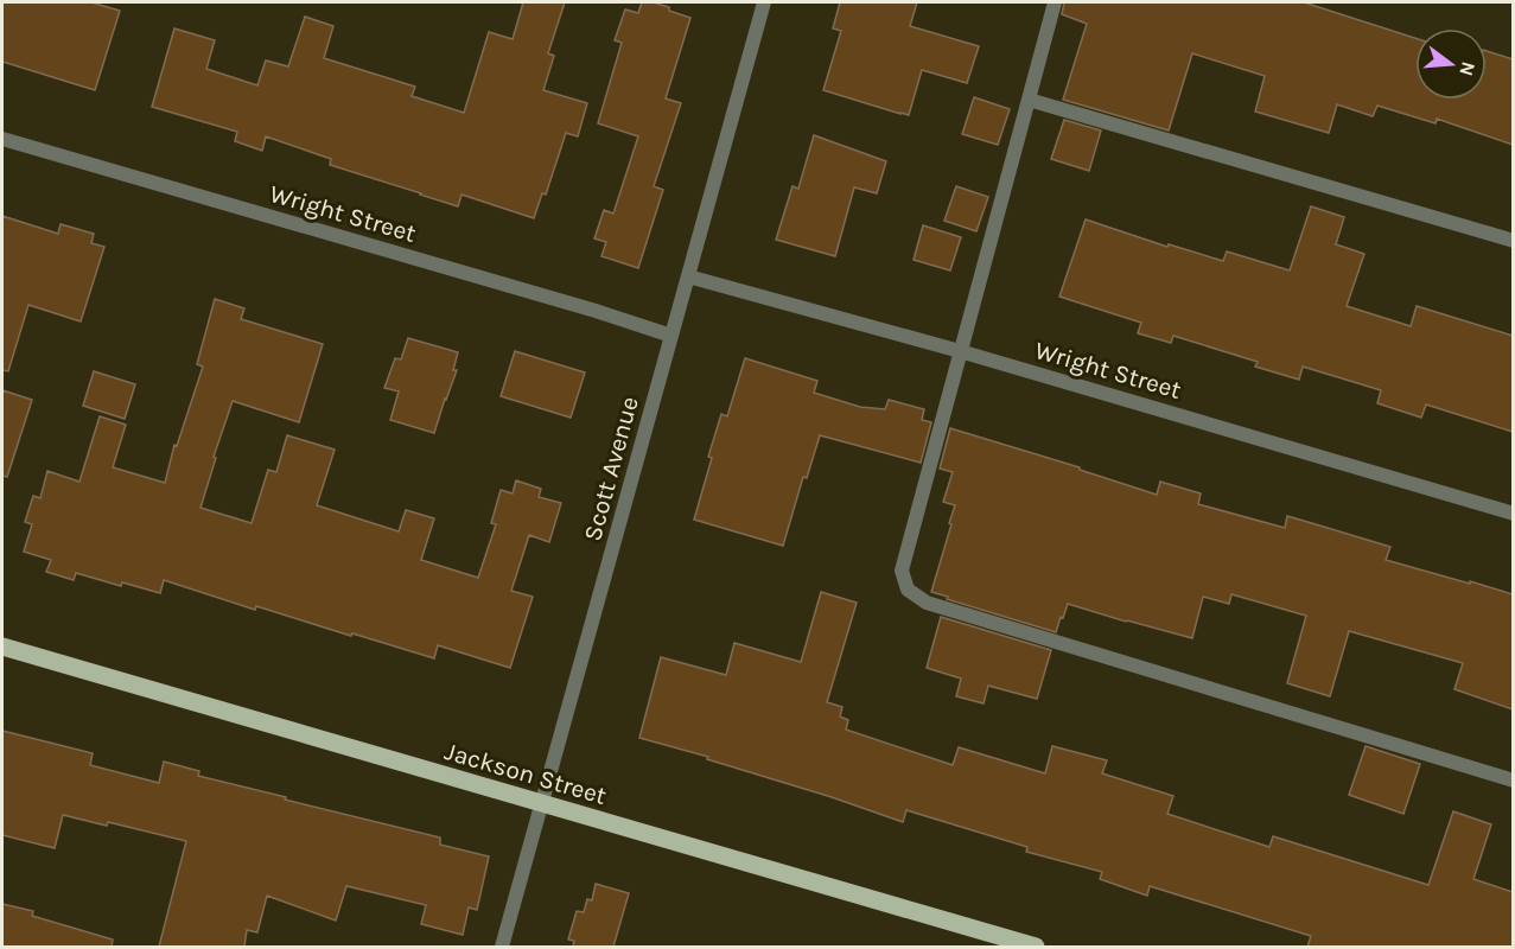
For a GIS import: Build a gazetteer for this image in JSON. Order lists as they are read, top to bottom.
{
  "streets": {
    "main road": ["Jackson Street"],
    "street": ["Wright Street", "Scott Avenue"]
  },
  "crossings": [
    ["Wright Street", "Scott Avenue"],
    ["Scott Avenue", "Jackson Street"]
  ],
  "north": "right"
}
